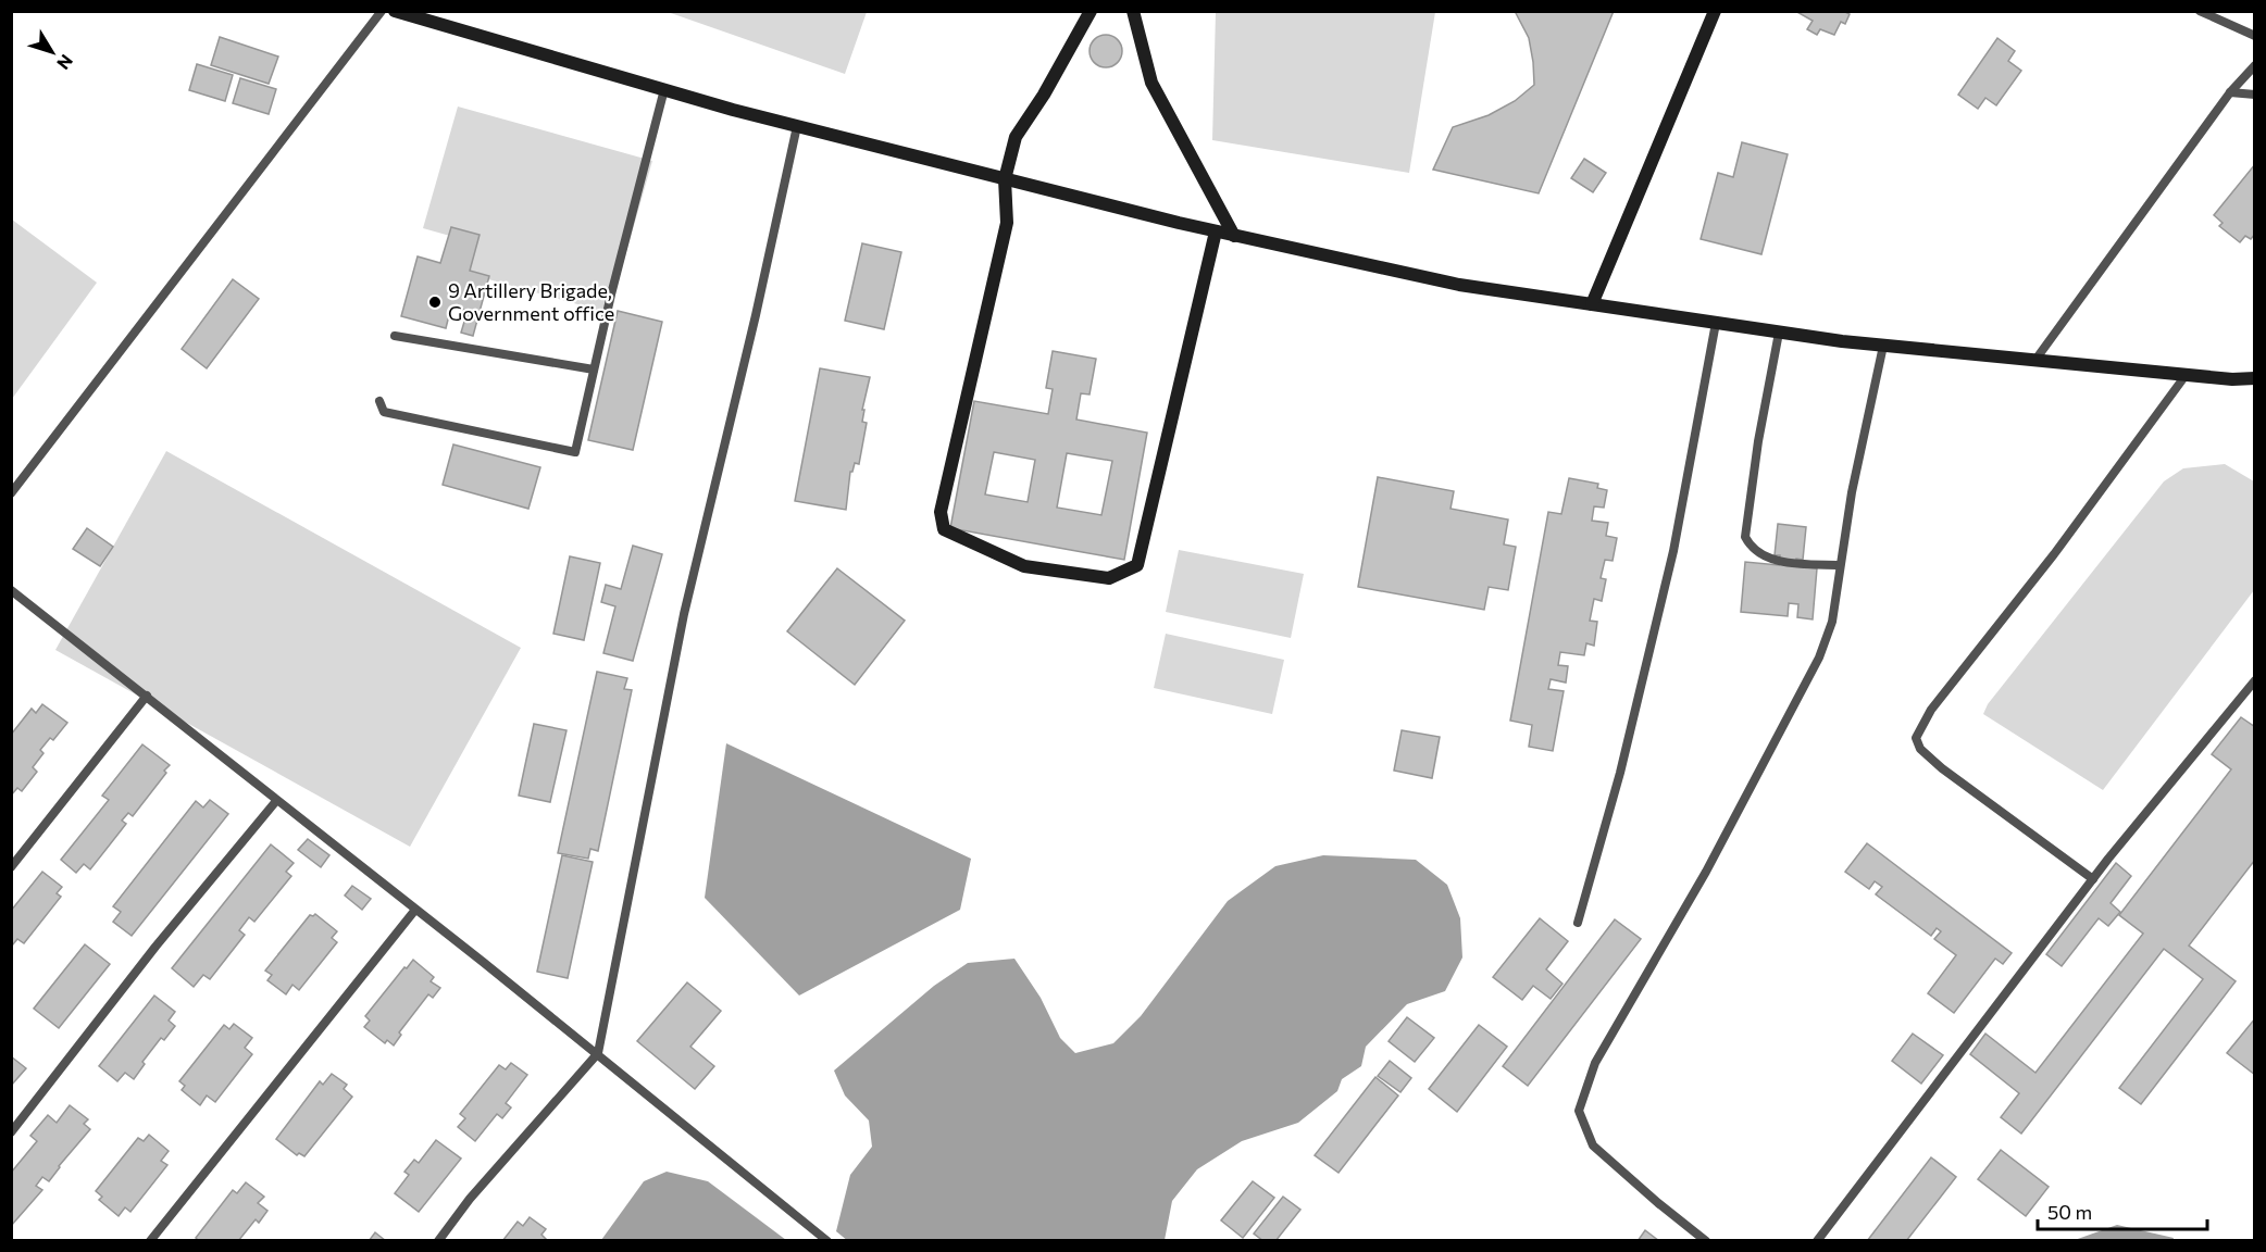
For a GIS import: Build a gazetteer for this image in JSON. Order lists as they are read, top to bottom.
{
  "places": ["9 Artillery Brigade, Government office"],
  "scale_bar": "50 m",
  "north": "bottom right"
}
